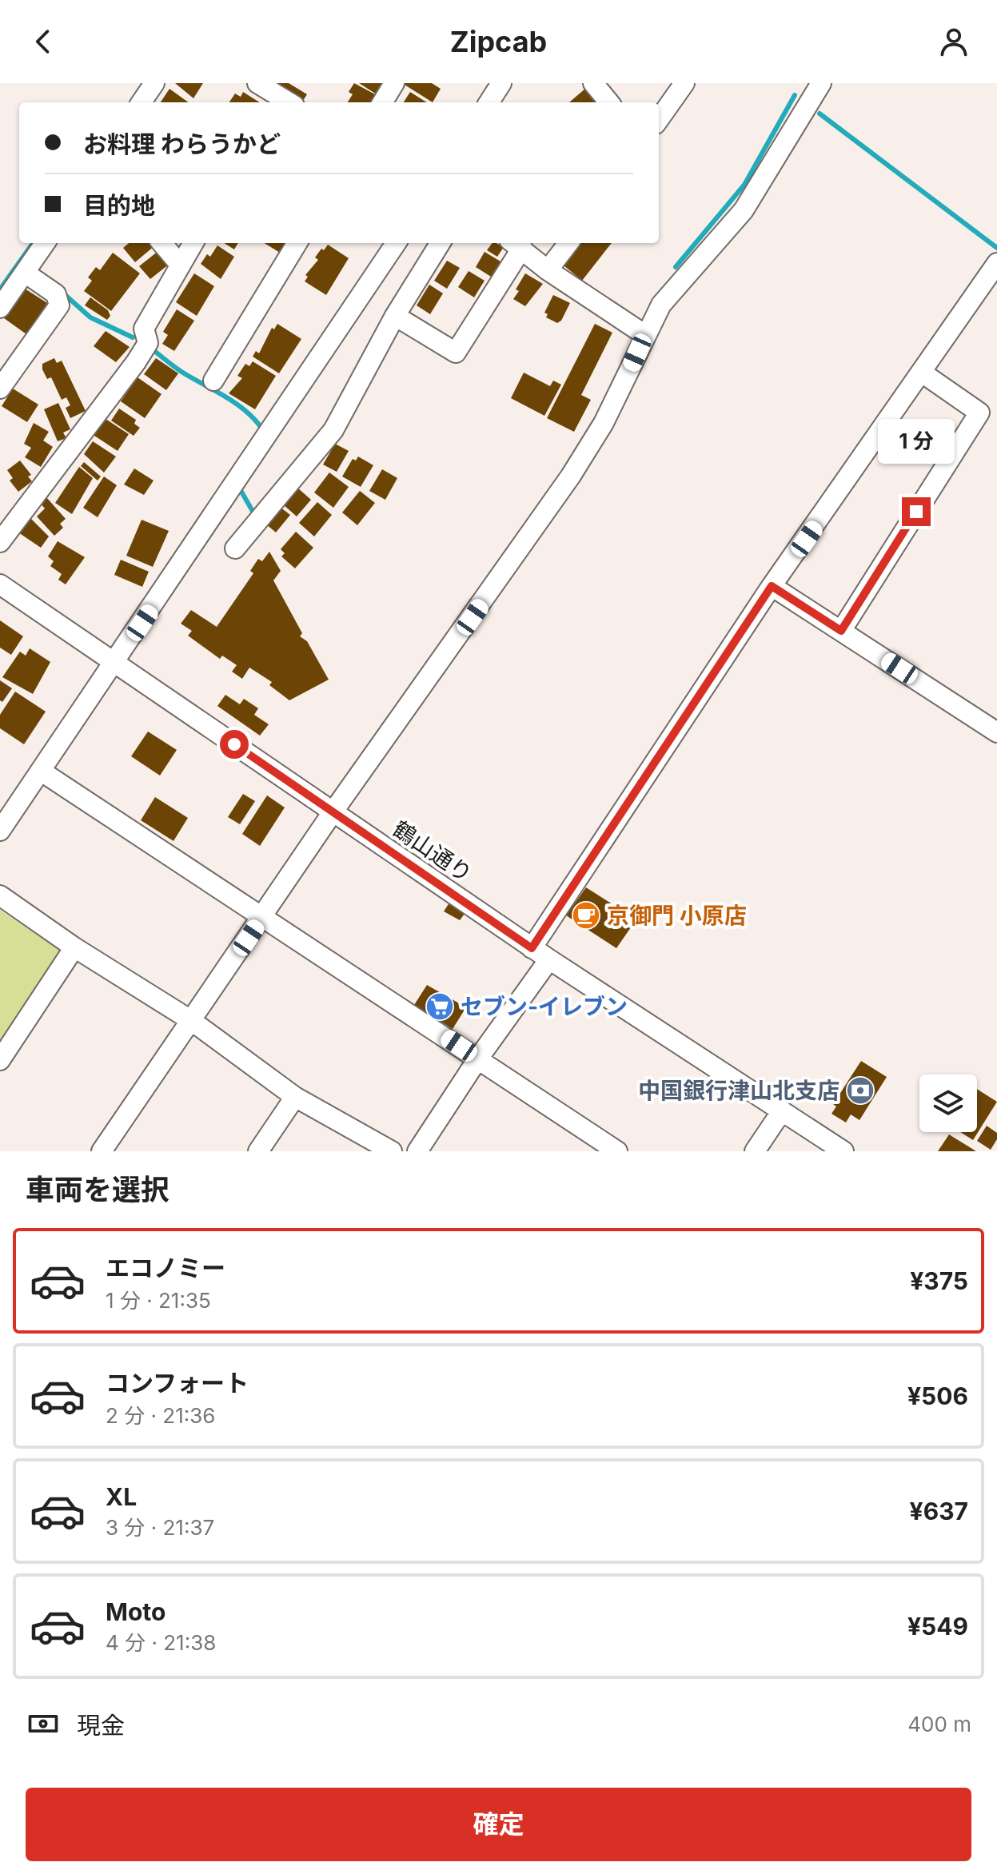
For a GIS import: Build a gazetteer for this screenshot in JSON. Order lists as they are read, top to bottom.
{
  "streets": {
    "street": ["鶴山通り"]
  },
  "places": {
    "cafe": ["京御門 小原店"],
    "supermarket": ["セブン-イレブン"],
    "bank": ["中国銀行津山北支店"]
  },
  "page": {
    "header": "Zipcab",
    "banner": ["お料理 わらうかど", "目的地"],
    "bubble": "1 分",
    "heading": "車両を選択",
    "list": [
      {
        "name": "エコノミー",
        "note": "1 分 · 21:35",
        "value": "¥375"
      },
      {
        "name": "コンフォート",
        "note": "2 分 · 21:36",
        "value": "¥506"
      },
      {
        "name": "XL",
        "note": "3 分 · 21:37",
        "value": "¥637"
      },
      {
        "name": "Moto",
        "note": "4 分 · 21:38",
        "value": "¥549"
      }
    ],
    "pay": ["現金", "400 m"],
    "buttons": "確定"
  }
}
